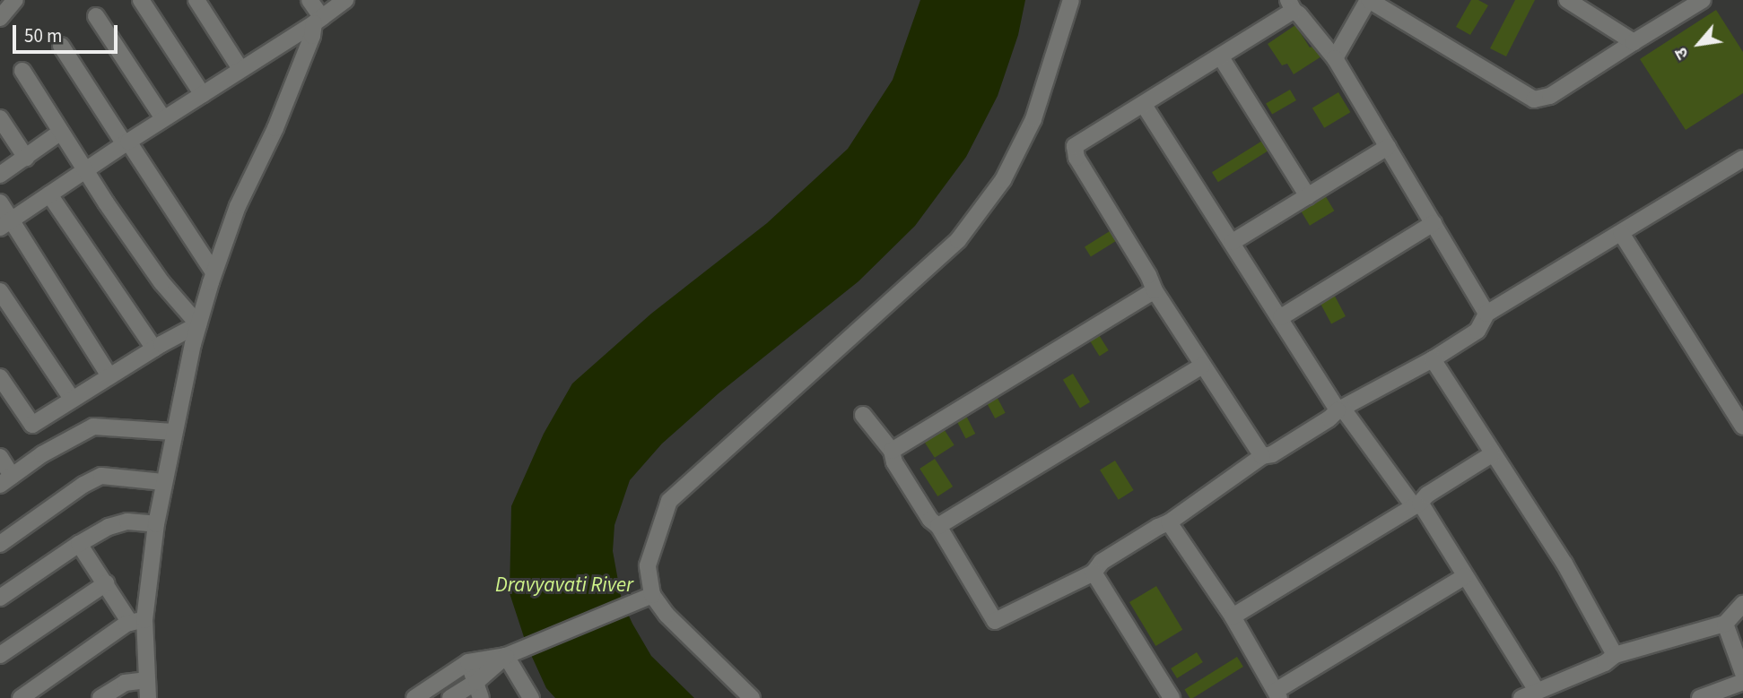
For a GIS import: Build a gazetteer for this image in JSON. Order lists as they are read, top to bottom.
{
  "water": ["Dravyavati River"],
  "scale_bar": "50 m",
  "north": "bottom left"
}
